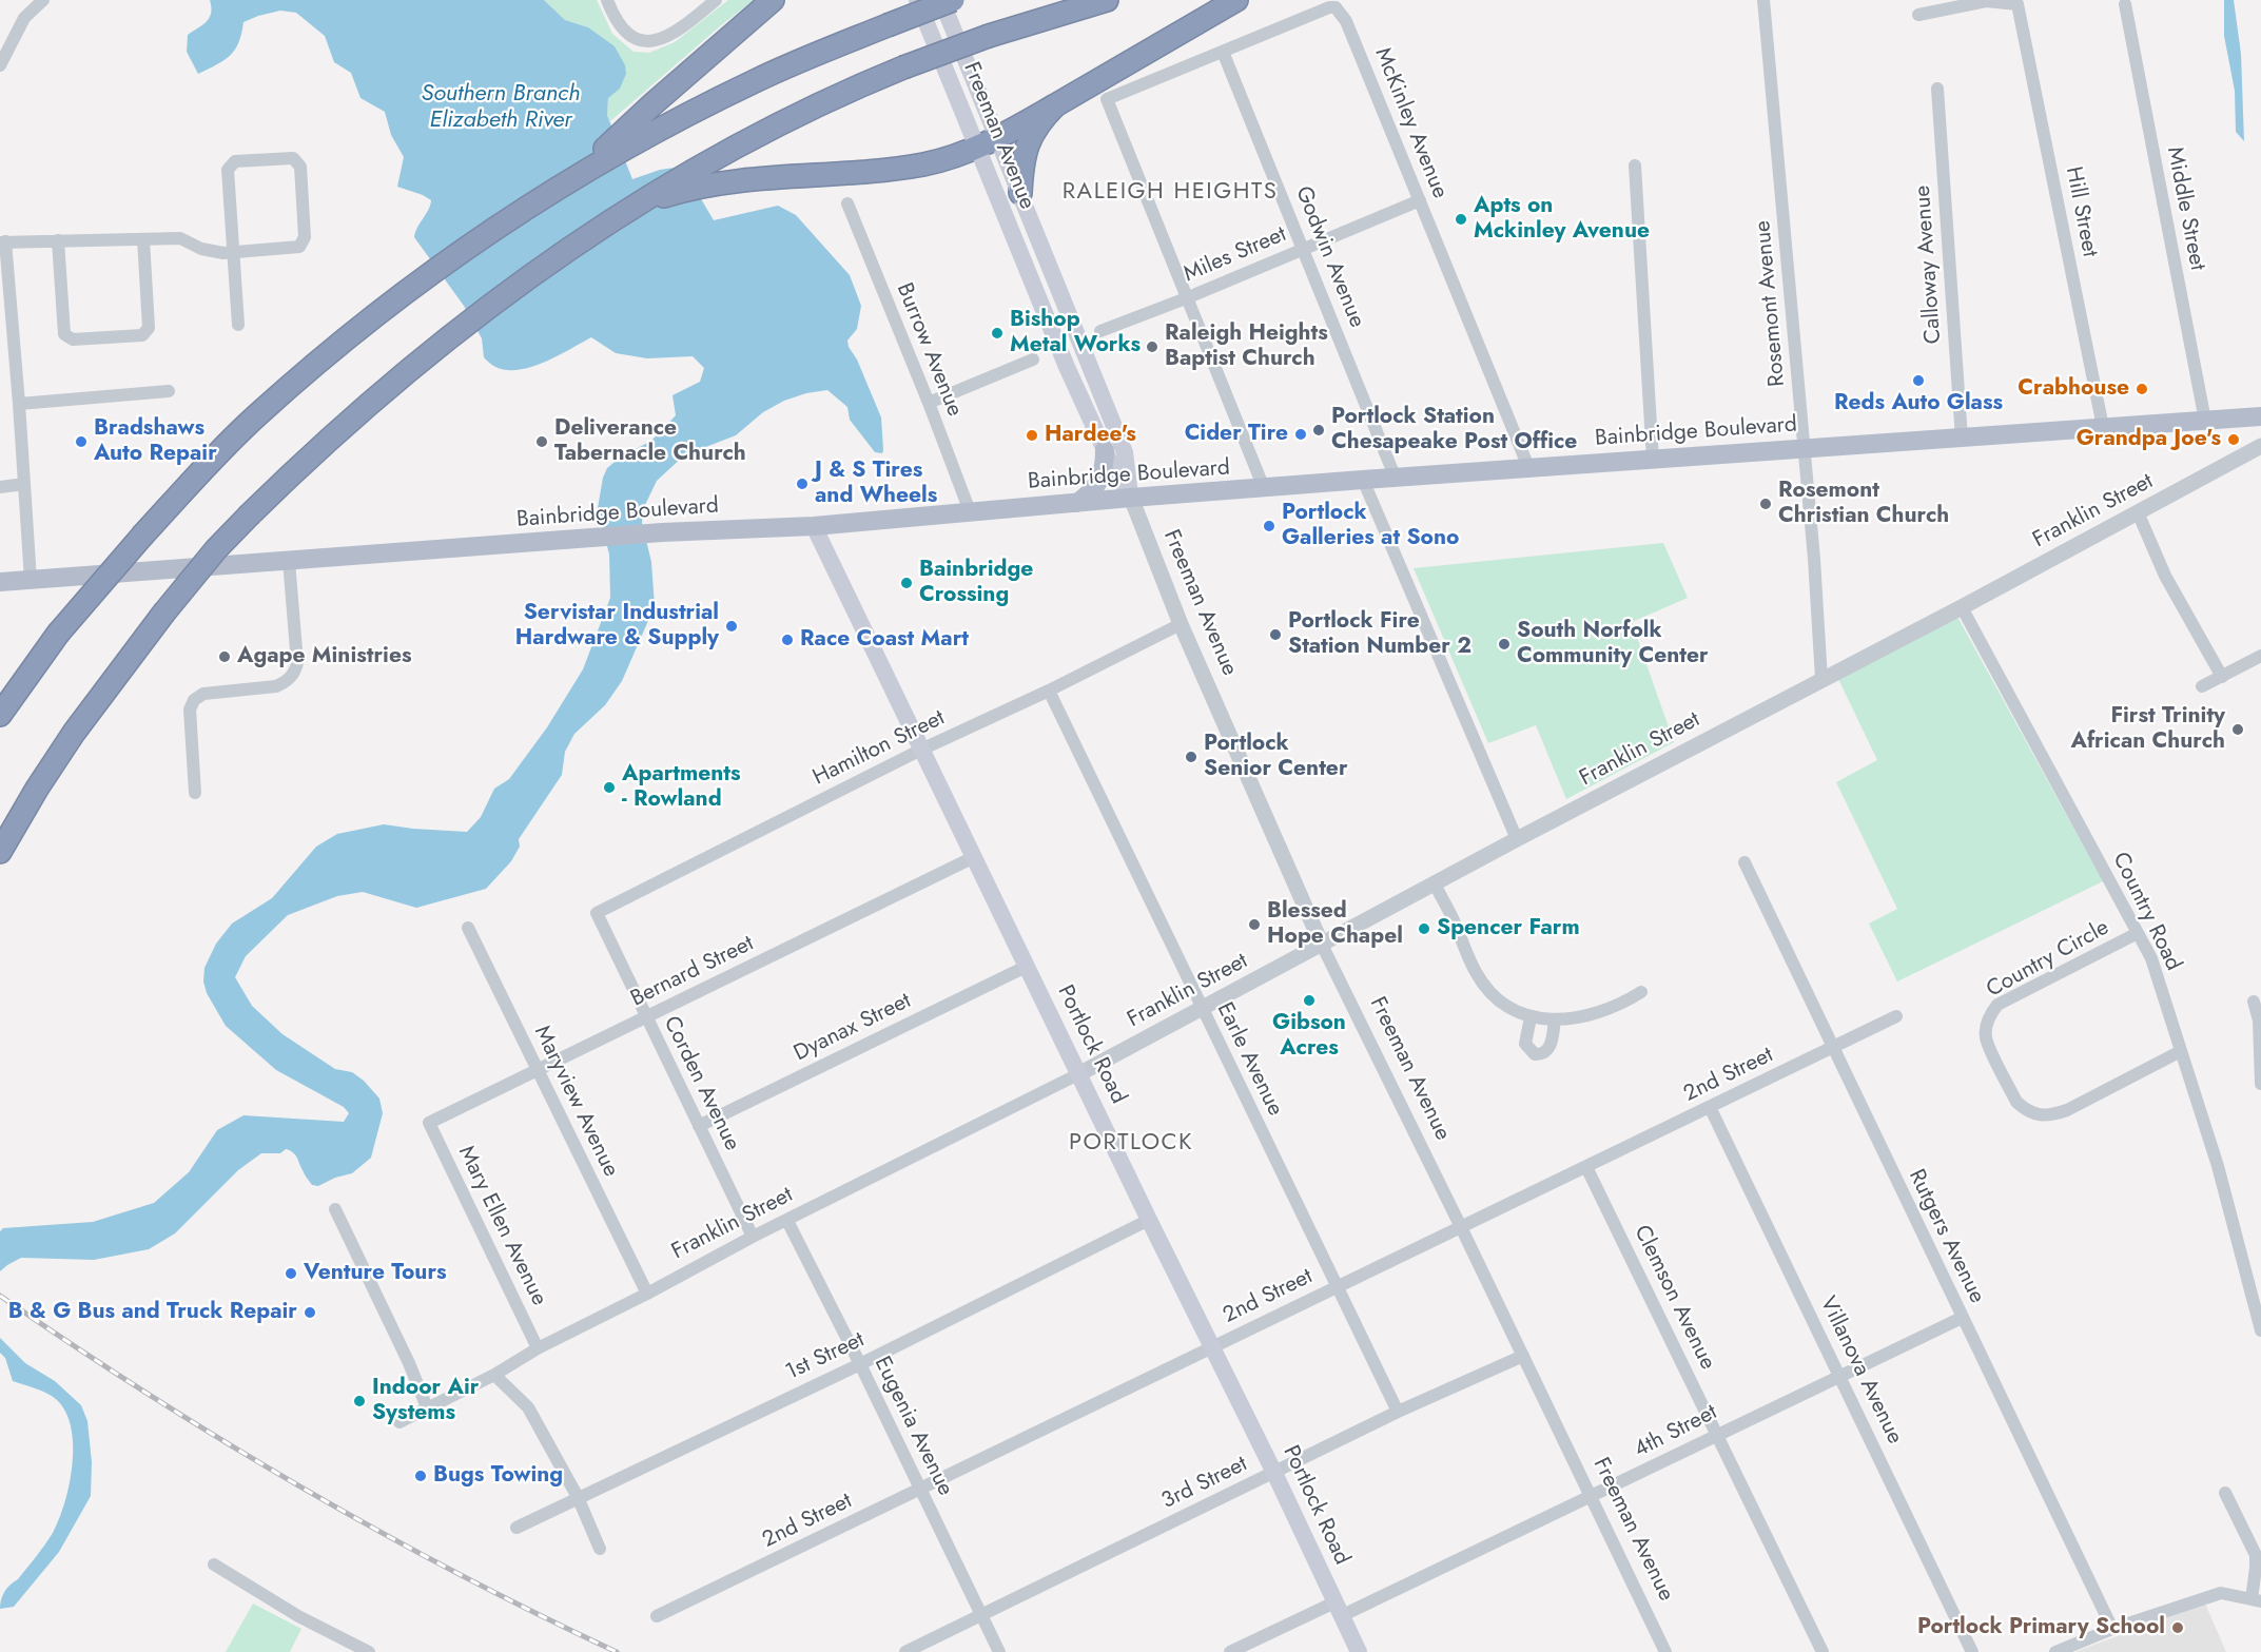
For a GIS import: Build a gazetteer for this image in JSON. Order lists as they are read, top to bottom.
{
  "streets": {
    "main road": ["Freeman Avenue", "Bainbridge Boulevard", "Portlock Road"],
    "street": [
      "McKinley Avenue",
      "Middle Street",
      "Hill Street",
      "Miles Street",
      "Godwin Avenue",
      "Calloway Avenue",
      "Rosemont Avenue",
      "Burrow Avenue",
      "Franklin Street",
      "Hamilton Street",
      "Country Road",
      "Country Circle",
      "Bernard Street",
      "Dyanax Street",
      "Earle Avenue",
      "2nd Street",
      "Corden Avenue",
      "Maryview Avenue",
      "Mary Ellen Avenue",
      "Rutgers Avenue",
      "Clemson Avenue",
      "1st Street",
      "Villanova Avenue",
      "Eugenia Avenue",
      "4th Street",
      "3rd Street"
    ]
  },
  "crossings": [
    ["McKinley Avenue", "Miles Street"],
    ["McKinley Avenue", "Godwin Avenue"],
    ["McKinley Avenue", "Bainbridge Boulevard"],
    ["Freeman Avenue", "Bainbridge Boulevard"],
    ["Freeman Avenue", "Franklin Street"],
    ["Freeman Avenue", "Hamilton Street"],
    ["Freeman Avenue", "2nd Street"],
    ["Freeman Avenue", "4th Street"],
    ["Freeman Avenue", "3rd Street"],
    ["Middle Street", "Bainbridge Boulevard"],
    ["Hill Street", "Bainbridge Boulevard"],
    ["Miles Street", "Godwin Avenue"],
    ["Godwin Avenue", "Bainbridge Boulevard"],
    ["Calloway Avenue", "Bainbridge Boulevard"],
    ["Rosemont Avenue", "Bainbridge Boulevard"],
    ["Rosemont Avenue", "Franklin Street"],
    ["Burrow Avenue", "Bainbridge Boulevard"],
    ["Bainbridge Boulevard", "Portlock Road"],
    ["Franklin Street", "Country Road"],
    ["Franklin Street", "Portlock Road"],
    ["Franklin Street", "Earle Avenue"],
    ["Franklin Street", "Corden Avenue"],
    ["Franklin Street", "Maryview Avenue"],
    ["Franklin Street", "Mary Ellen Avenue"],
    ["Franklin Street", "Eugenia Avenue"],
    ["Hamilton Street", "Portlock Road"],
    ["Hamilton Street", "Earle Avenue"],
    ["Hamilton Street", "Corden Avenue"],
    ["Country Road", "Country Circle"],
    ["Bernard Street", "Portlock Road"],
    ["Bernard Street", "Corden Avenue"],
    ["Bernard Street", "Maryview Avenue"],
    ["Bernard Street", "Mary Ellen Avenue"],
    ["Dyanax Street", "Portlock Road"],
    ["Dyanax Street", "Corden Avenue"],
    ["Portlock Road", "2nd Street"],
    ["Portlock Road", "1st Street"],
    ["Portlock Road", "4th Street"],
    ["Portlock Road", "3rd Street"],
    ["Earle Avenue", "2nd Street"],
    ["Earle Avenue", "3rd Street"],
    ["2nd Street", "Rutgers Avenue"],
    ["2nd Street", "Clemson Avenue"],
    ["2nd Street", "Villanova Avenue"],
    ["2nd Street", "Eugenia Avenue"],
    ["Rutgers Avenue", "4th Street"],
    ["Clemson Avenue", "4th Street"],
    ["1st Street", "Eugenia Avenue"],
    ["Villanova Avenue", "4th Street"],
    ["Eugenia Avenue", "3rd Street"]
  ],
  "districts": ["RALEIGH HEIGHTS", "PORTLOCK"],
  "water": ["Southern Branch Elizabeth River"],
  "places": [
    "Apts on Mckinley Avenue",
    "Bishop Metal Works",
    "Raleigh Heights Baptist Church",
    "Reds Auto Glass",
    "Crabhouse",
    "Portlock Station Chesapeake Post Office",
    "Cider Tire",
    "Hardee's",
    "Grandpa Joe's",
    "Bradshaws Auto Repair",
    "Deliverance Tabernacle Church",
    "J & S Tires and Wheels",
    "Rosemont Christian Church",
    "Portlock Galleries at Sono",
    "Bainbridge Crossing",
    "Servistar Industrial Hardware & Supply",
    "Portlock Fire Station Number 2",
    "Race Coast Mart",
    "South Norfolk Community Center",
    "Agape Ministries",
    "First Trinity African Church",
    "Portlock Senior Center",
    "Apartments - Rowland",
    "Blessed Hope Chapel",
    "Spencer Farm",
    "Gibson Acres",
    "Venture Tours",
    "B & G Bus and Truck Repair",
    "Indoor Air Systems",
    "Bugs Towing",
    "Portlock Primary School"
  ]
}
